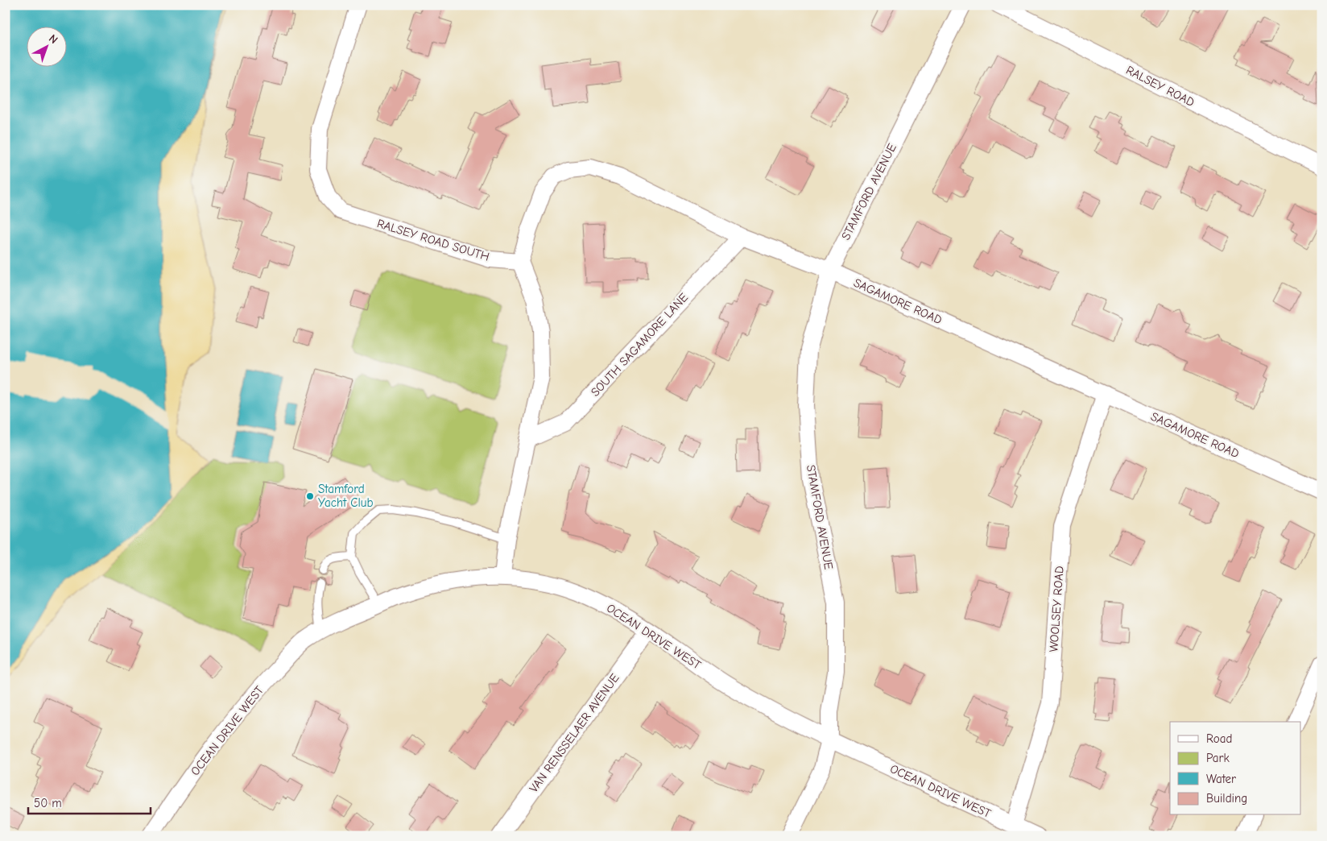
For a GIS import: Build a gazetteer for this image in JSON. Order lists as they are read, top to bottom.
{
  "streets": {
    "street": [
      "RALSEY ROAD",
      "STAMFORD AVENUE",
      "RALSEY ROAD SOUTH",
      "SAGAMORE ROAD",
      "SOUTH SAGAMORE LANE",
      "WOOLSEY ROAD",
      "OCEAN DRIVE WEST",
      "VAN RENSSELAER AVENUE"
    ]
  },
  "crossings": [
    ["STAMFORD AVENUE", "SAGAMORE ROAD"],
    ["STAMFORD AVENUE", "OCEAN DRIVE WEST"],
    ["RALSEY ROAD SOUTH", "SAGAMORE ROAD"],
    ["SAGAMORE ROAD", "SOUTH SAGAMORE LANE"],
    ["SAGAMORE ROAD", "WOOLSEY ROAD"],
    ["WOOLSEY ROAD", "OCEAN DRIVE WEST"],
    ["OCEAN DRIVE WEST", "VAN RENSSELAER AVENUE"]
  ],
  "places": ["Stamford Yacht Club"],
  "legend": [
    "Road",
    "Park",
    "Water",
    "Building"
  ],
  "scale_bar": "50 m",
  "north": "top right"
}
